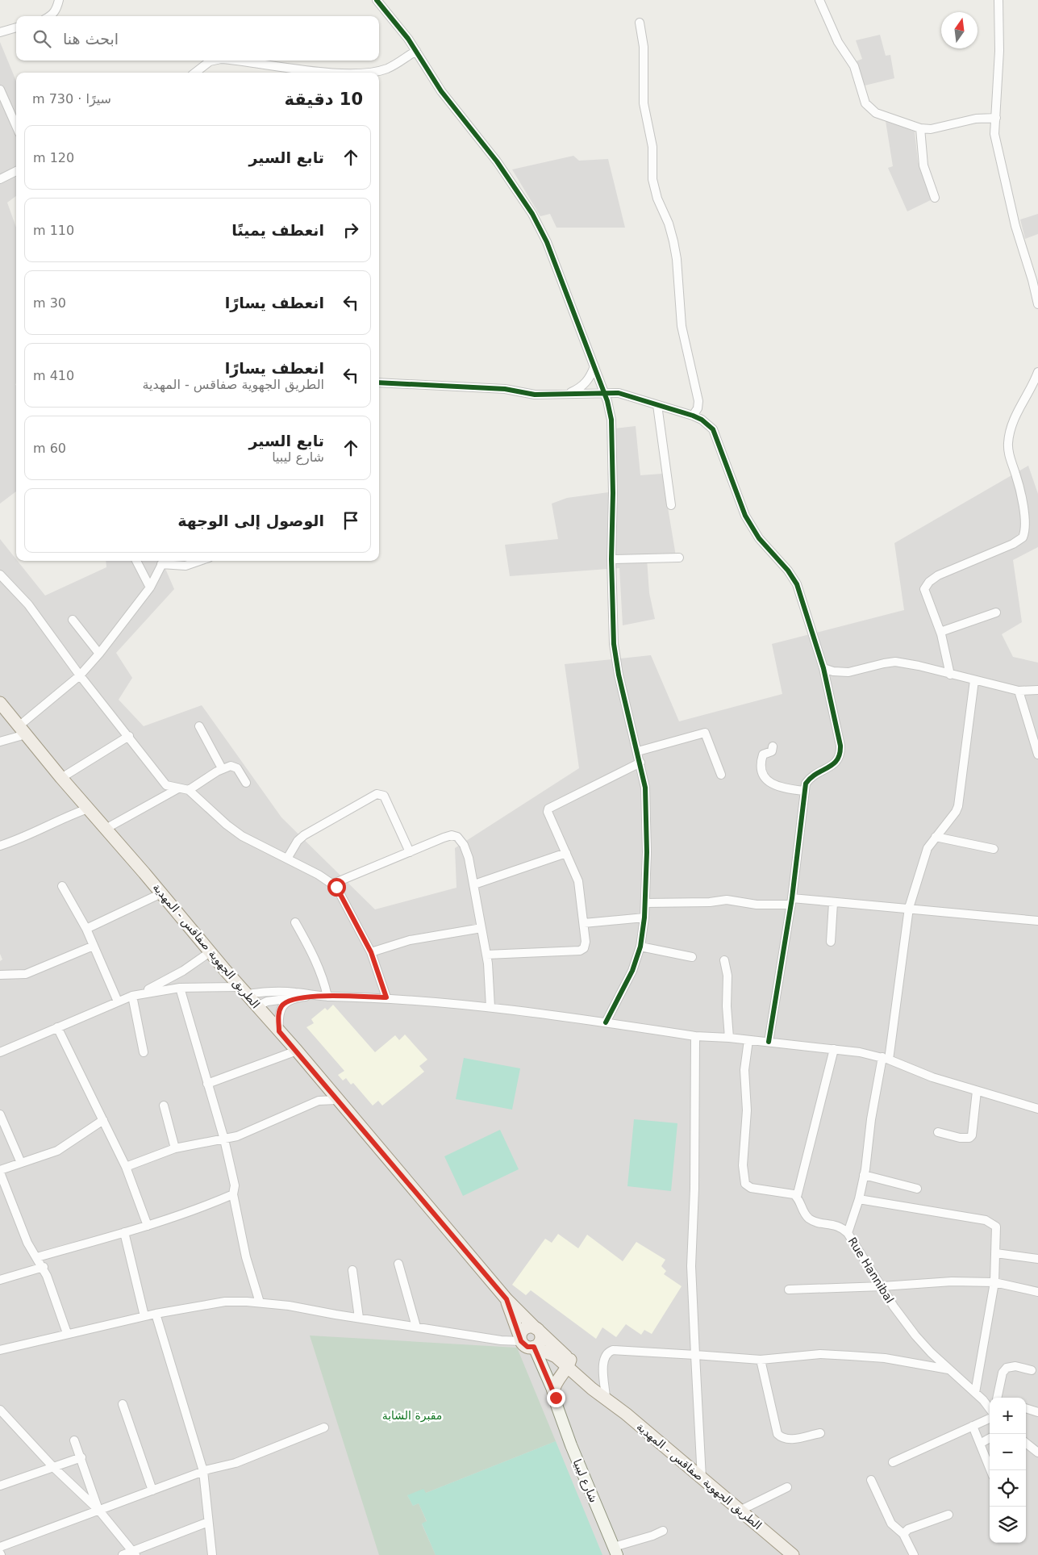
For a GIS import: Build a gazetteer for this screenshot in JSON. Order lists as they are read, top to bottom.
{
  "streets": {
    "main road": ["الطريق الجهوية صفاقس - المهدية", "شارع ليبيا"],
    "street": ["Rue Hannibal"]
  },
  "crossings": [
    ["الطريق الجهوية صفاقس - المهدية", "شارع ليبيا"]
  ],
  "parks": ["مقبرة الشابة"],
  "north": "top",
  "page": {
    "search": "ابحث هنا",
    "heading": ["10 دقيقة", "سيرًا · 730 m"],
    "list": [
      ["تابع السير", "120 m"],
      ["انعطف يمينًا", "110 m"],
      ["انعطف يسارًا", "30 m"],
      ["انعطف يسارًا", "الطريق الجهوية صفاقس - المهدية", "410 m"],
      ["تابع السير", "شارع ليبيا", "60 m"],
      "الوصول إلى الوجهة"
    ],
    "map_buttons": ["+", "−"]
  }
}
